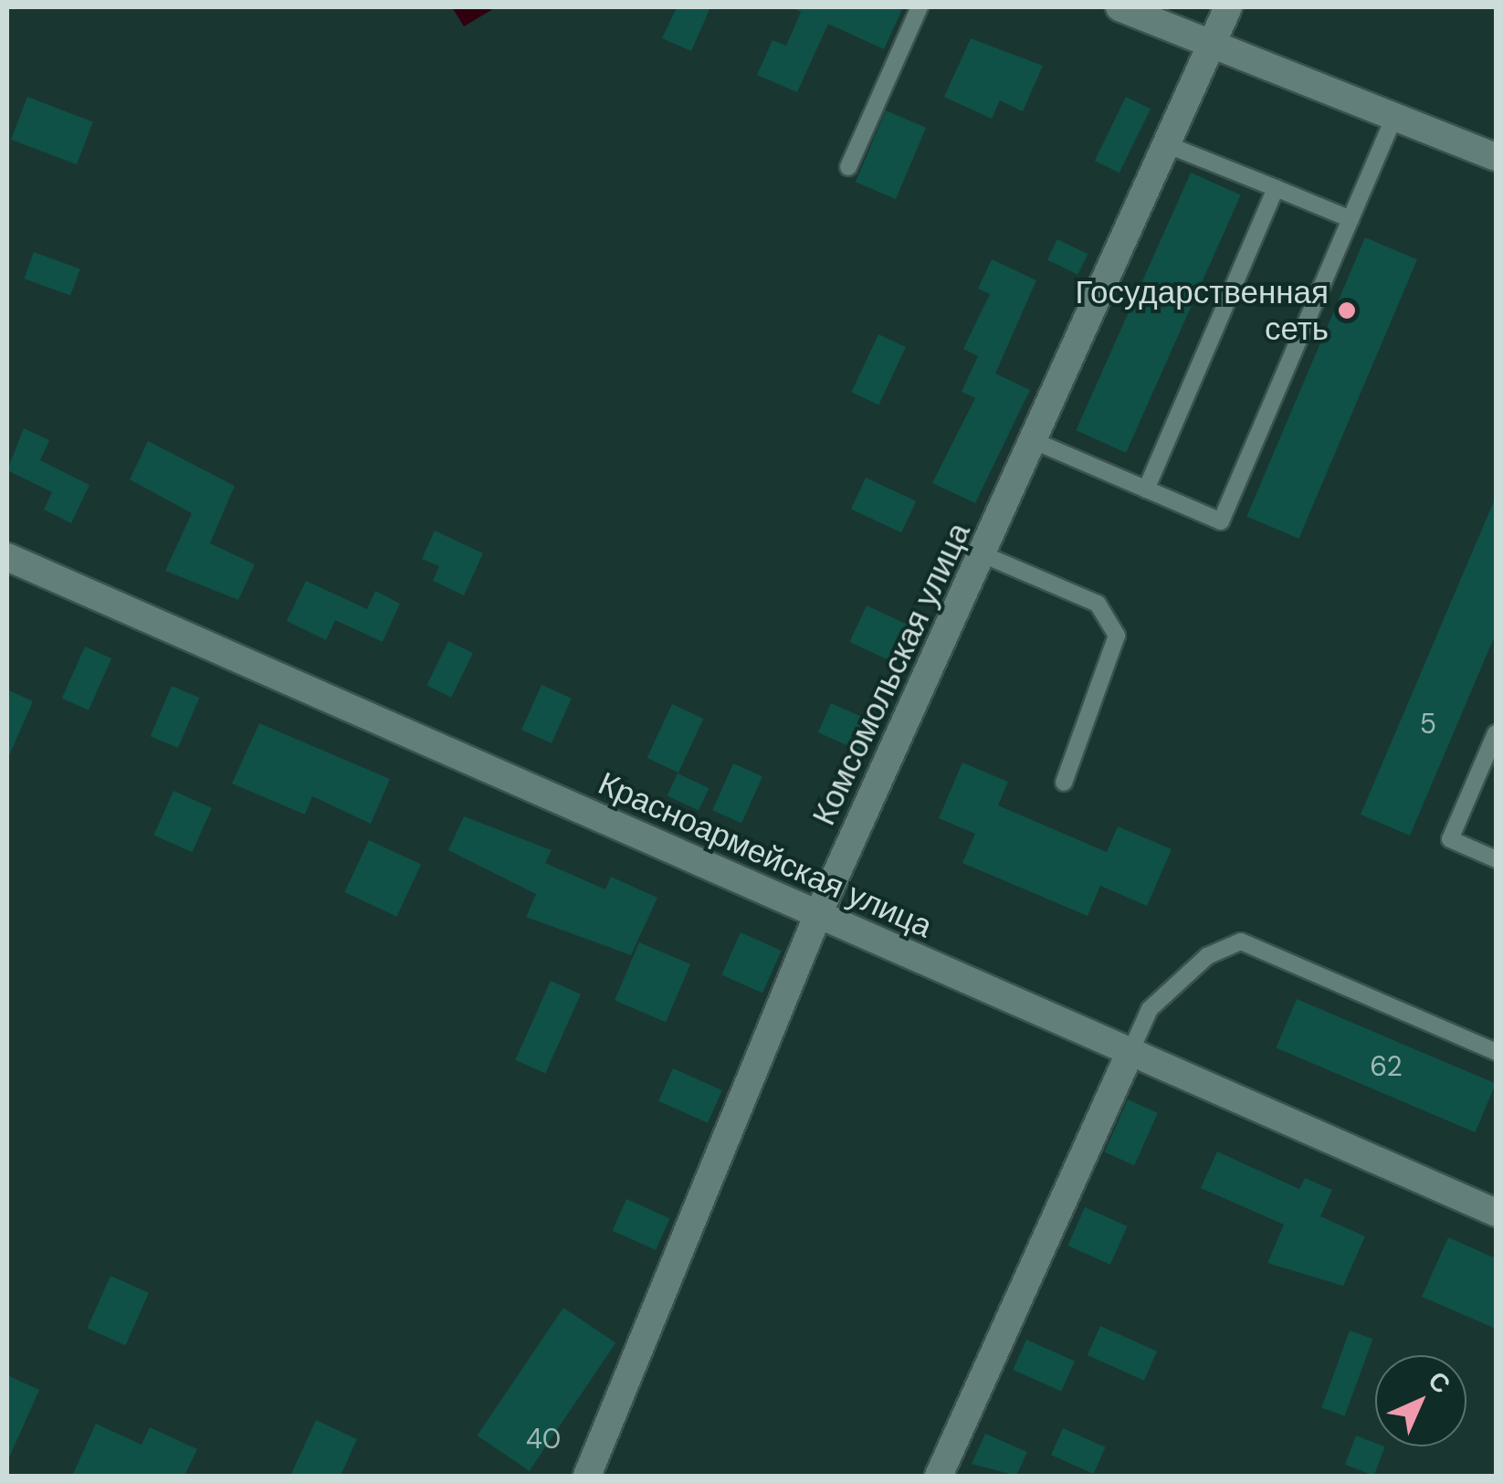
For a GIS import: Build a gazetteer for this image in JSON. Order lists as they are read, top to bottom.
{
  "streets": {
    "street": ["Комсомольская улица", "Красноармейская улица"]
  },
  "crossings": [
    ["Комсомольская улица", "Красноармейская улица"]
  ],
  "places": ["Государственная сеть"],
  "house_numbers": ["5", "62", "40"],
  "north": "top right"
}
